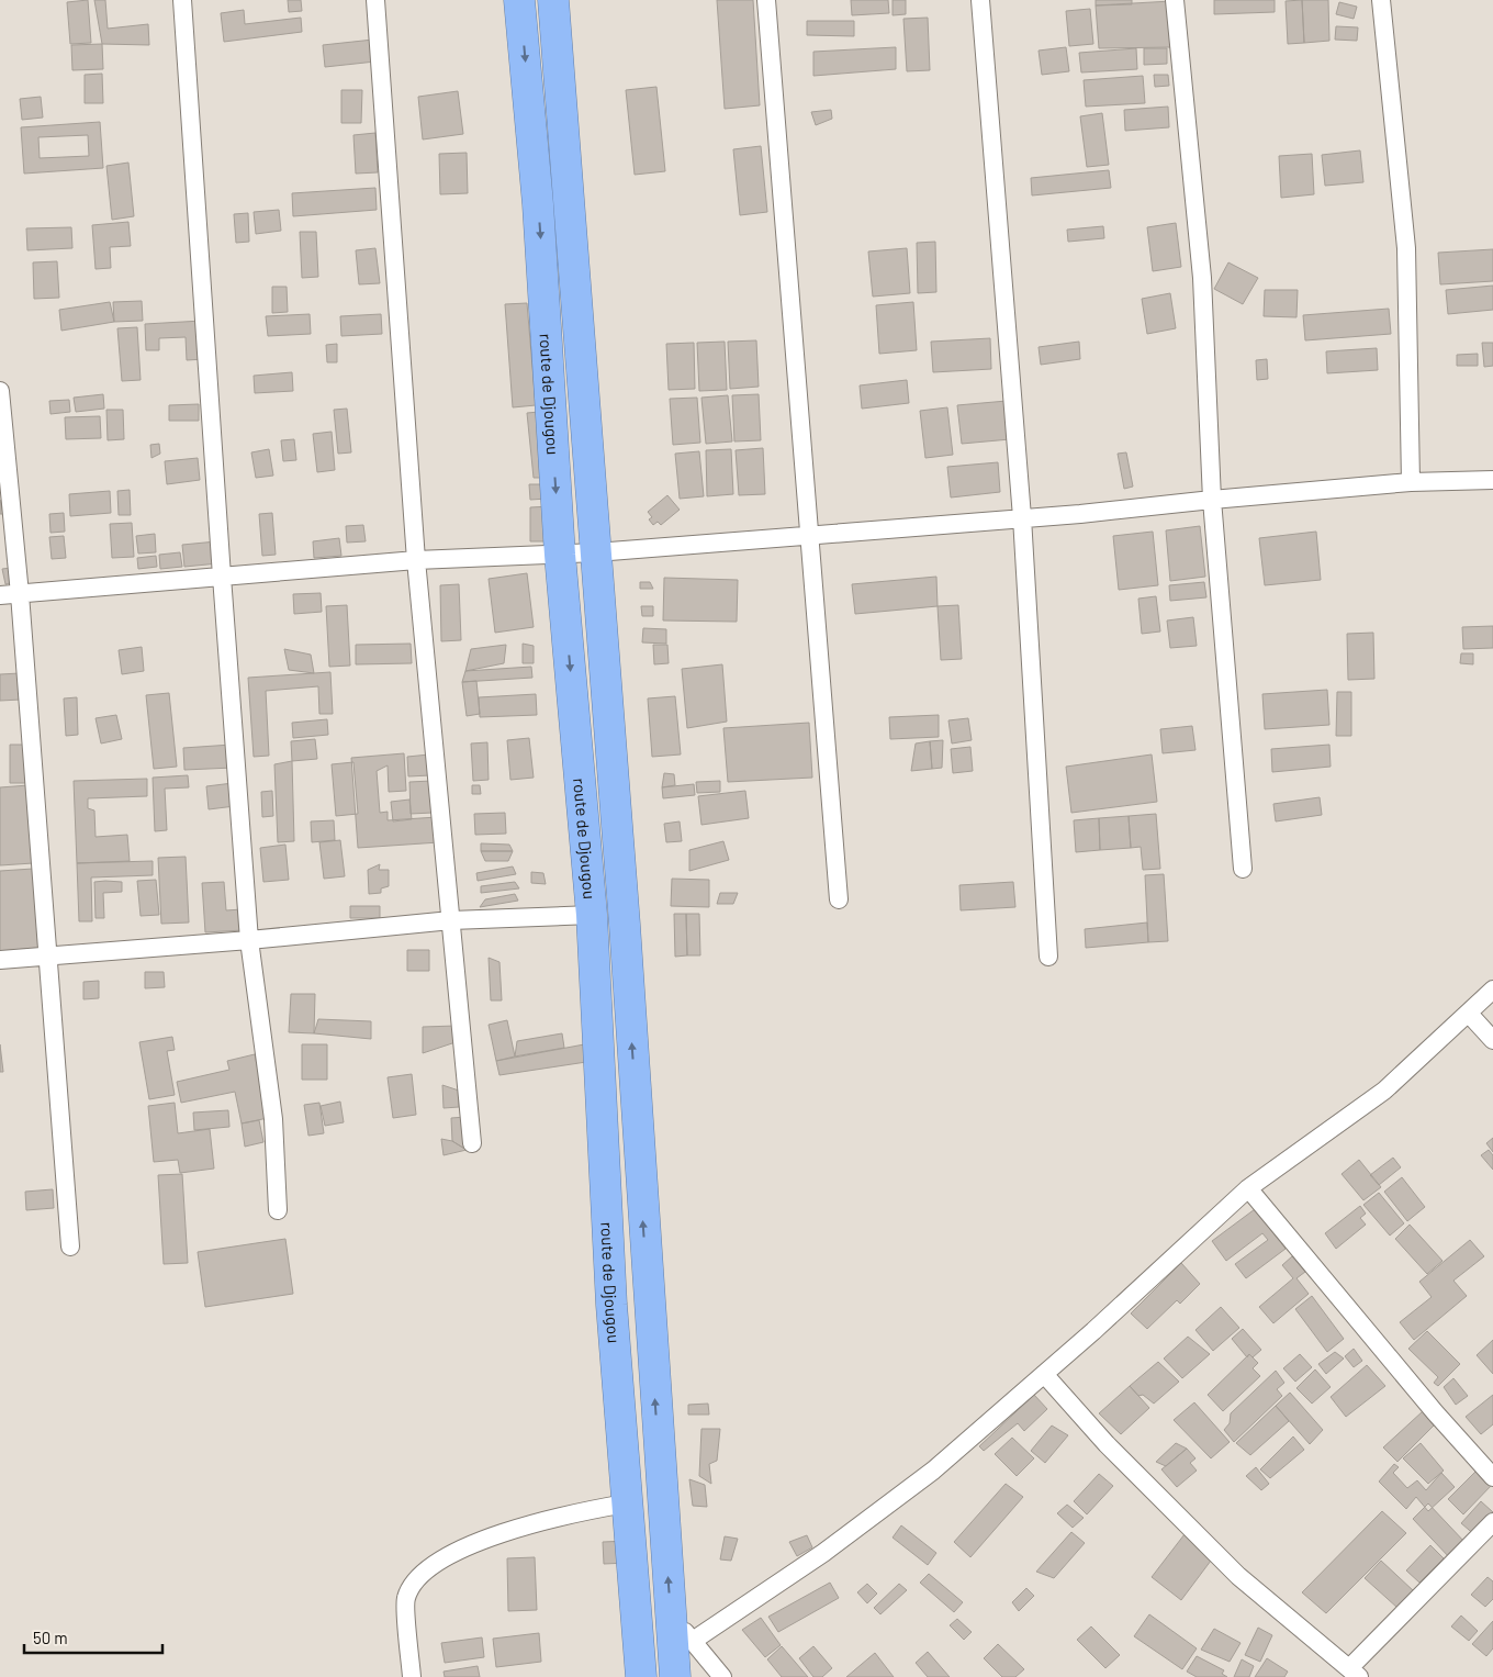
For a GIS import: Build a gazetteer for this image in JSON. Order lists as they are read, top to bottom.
{
  "streets": {
    "highway": ["route de Djougou"]
  },
  "scale_bar": "50 m"
}
